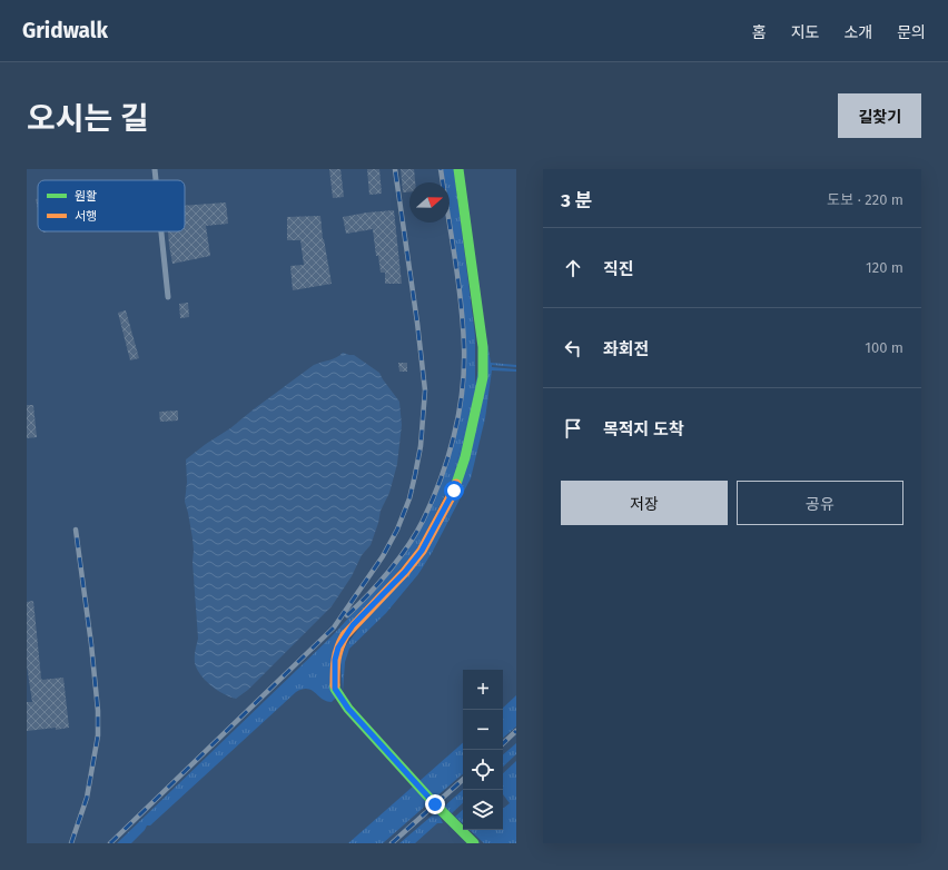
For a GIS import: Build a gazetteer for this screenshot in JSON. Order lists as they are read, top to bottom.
{
  "legend": ["원활", "서행"],
  "north": "right",
  "page": {
    "header": "Gridwalk",
    "nav": [
      "홈",
      "지도",
      "소개",
      "문의"
    ],
    "title": "오시는 길",
    "buttons": [
      "길찾기",
      ["저장", "공유"]
    ],
    "heading": ["3 분", "도보 · 220 m"],
    "list": [
      ["직진", "120 m"],
      ["좌회전", "100 m"],
      "목적지 도착"
    ],
    "map_buttons": ["+", "−"]
  }
}
